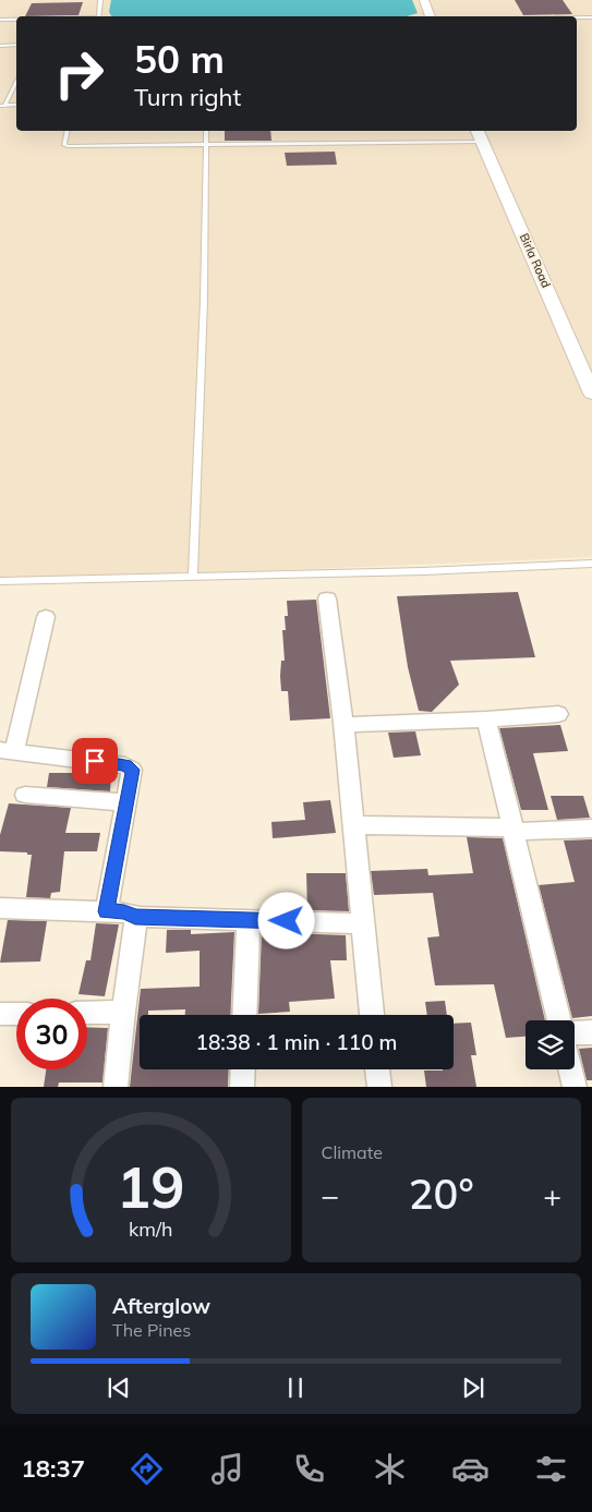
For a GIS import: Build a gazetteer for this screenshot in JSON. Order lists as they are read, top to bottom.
{
  "streets": {
    "street": ["Birla Road"]
  },
  "page": {
    "turn": ["50 m", "Turn right"],
    "limit": "30",
    "trip": "18:38 · 1 min · 110 m",
    "tile": "Climate",
    "heat": ["−", "20°", "+"],
    "song": ["Afterglow", "The Pines"],
    "tabs": "18:37",
    "gauge": ["19", "km/h"]
  }
}
